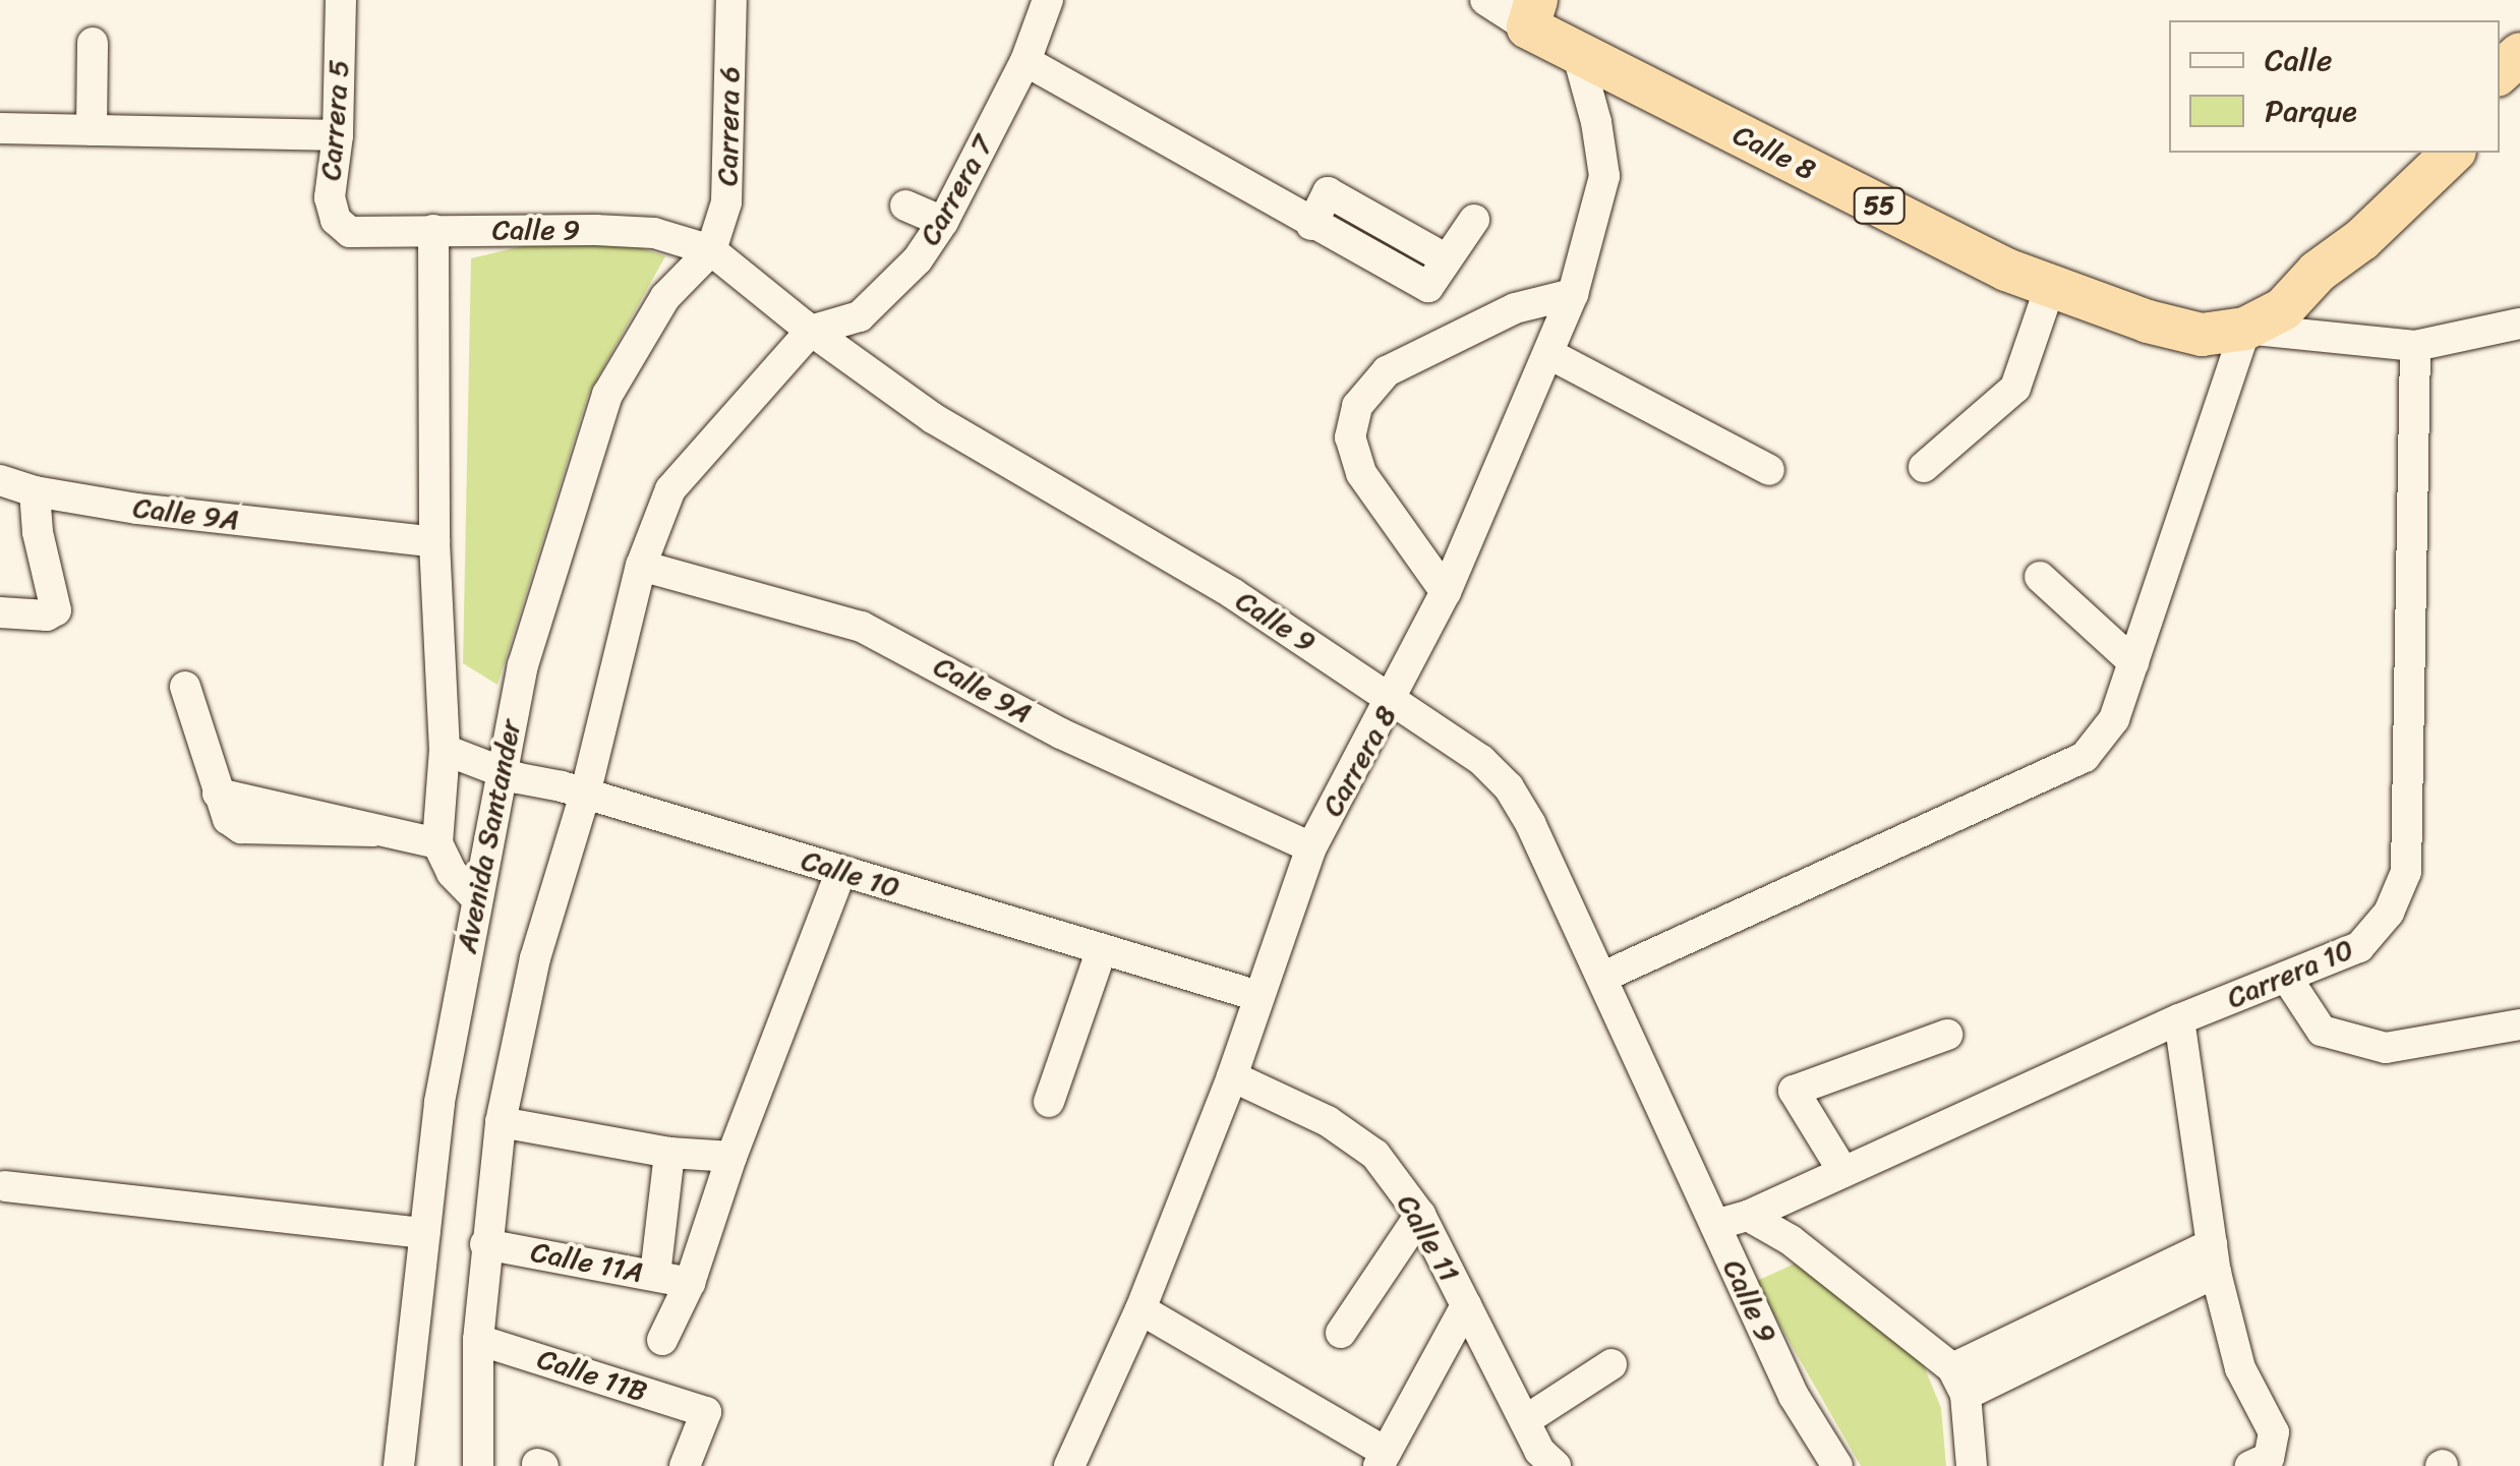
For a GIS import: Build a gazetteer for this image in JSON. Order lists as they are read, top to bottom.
{
  "streets": {
    "highway": ["Calle 8", "55"],
    "street": [
      "Carrera 5",
      "Carrera 6",
      "Carrera 7",
      "Calle 9",
      "Calle 9A",
      "Carrera 8",
      "Avenida Santander",
      "Calle 10",
      "Carrera 10",
      "Calle 11",
      "Calle 11A",
      "Calle 11B"
    ]
  },
  "crossings": [
    ["Carrera 5", "Calle 9"],
    ["Carrera 6", "Calle 9"],
    ["Carrera 6", "Avenida Santander"],
    ["Calle 8", "55"],
    ["Calle 8", "Carrera 8"],
    ["Carrera 7", "Calle 9"],
    ["Calle 9", "Carrera 8"],
    ["Calle 9", "Avenida Santander"],
    ["Calle 9", "Carrera 10"],
    ["Calle 9A", "Carrera 8"],
    ["Carrera 8", "Calle 10"],
    ["Carrera 8", "Calle 11"],
    ["Avenida Santander", "Calle 10"]
  ],
  "legend": ["Calle", "Parque"]
}
